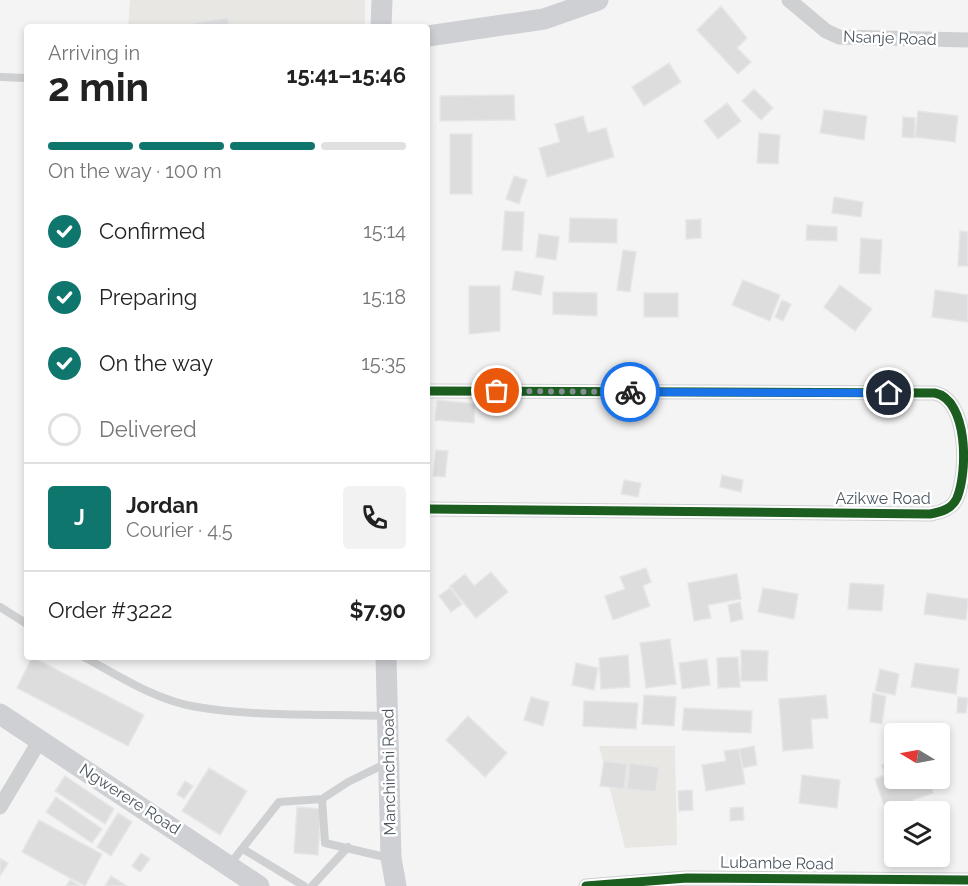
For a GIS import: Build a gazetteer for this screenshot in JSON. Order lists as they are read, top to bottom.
{
  "streets": {
    "street": [
      "Nsanje Road",
      "Azikwe Road",
      "Manchinchi Road",
      "Ngwerere Road",
      "Lubambe Road"
    ]
  },
  "north": "left",
  "page": {
    "heading": ["2 min", "Arriving in", "15:41–15:46"],
    "panel": [
      "Jordan",
      "Courier · 4.5",
      "Order #3222",
      "$7.90"
    ],
    "bar": "On the way · 100 m",
    "list": [
      ["Confirmed", "15:14"],
      ["Preparing", "15:18"],
      ["On the way", "15:35"],
      "Delivered"
    ],
    "round": "J"
  }
}
